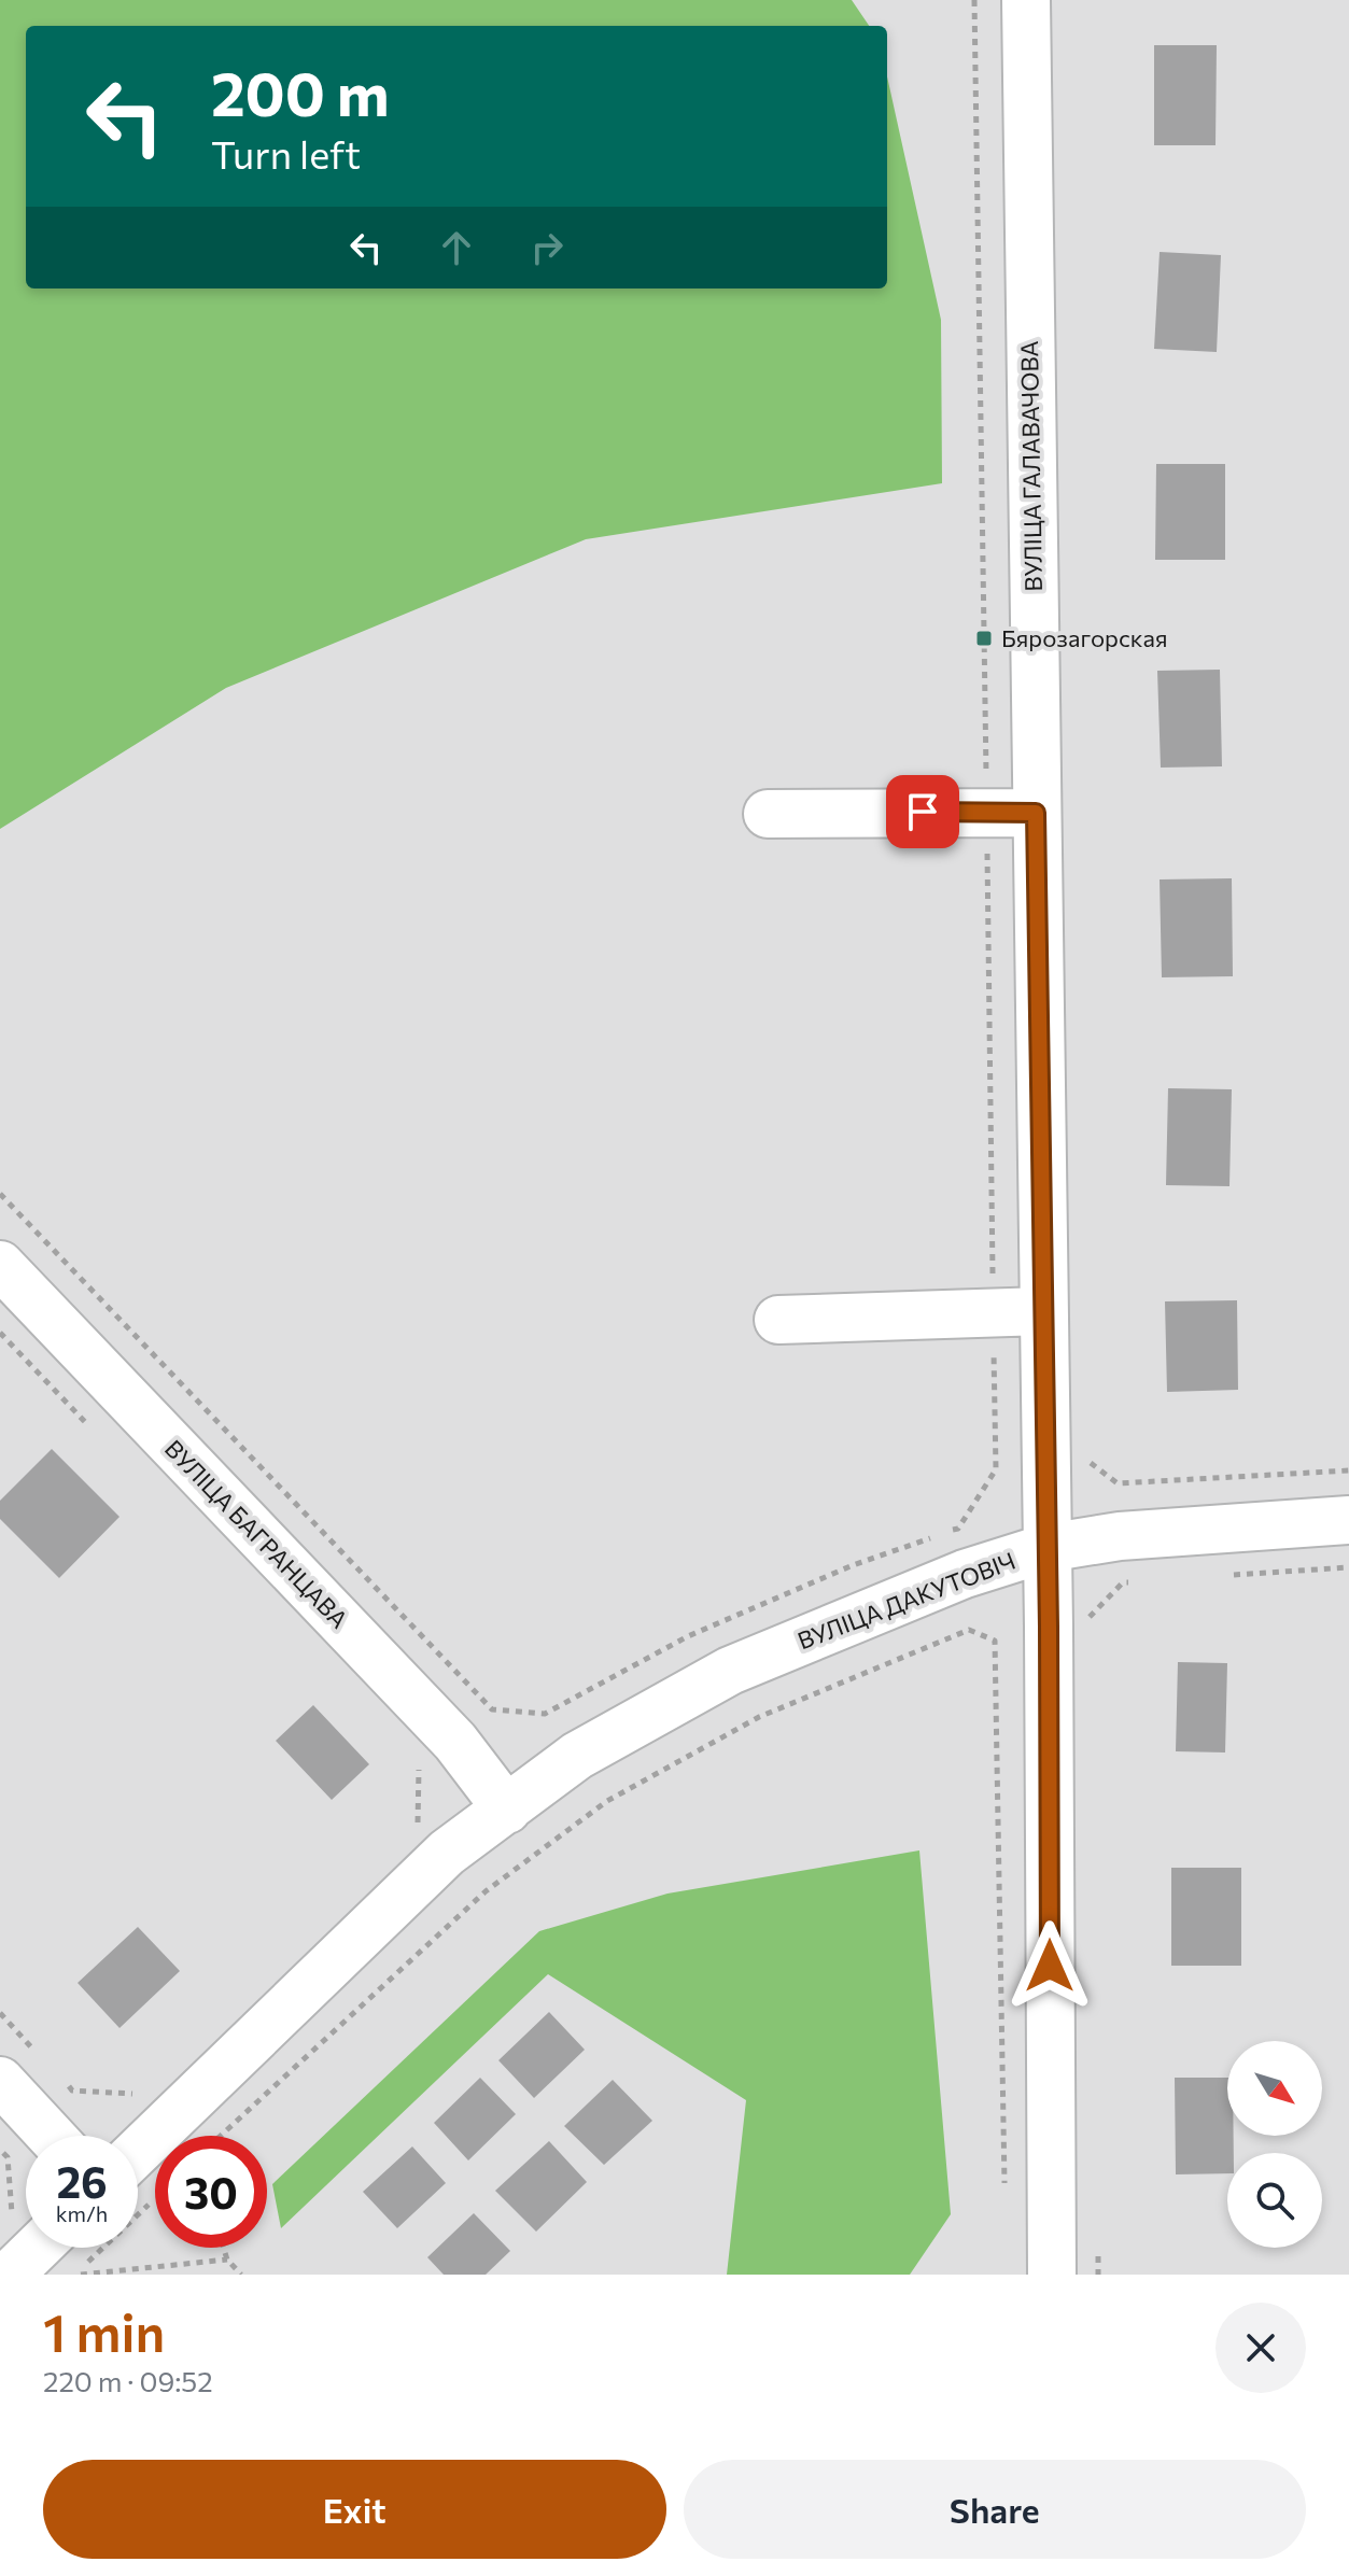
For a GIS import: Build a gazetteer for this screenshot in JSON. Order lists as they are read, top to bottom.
{
  "streets": {
    "street": ["ВУЛІЦА ГАЛАВАЧОВА", "ВУЛІЦА БАГРАНЦАВА", "ВУЛІЦА ДАКУТОВІЧ"]
  },
  "crossings": [
    ["ВУЛІЦА ГАЛАВАЧОВА", "ВУЛІЦА ДАКУТОВІЧ"],
    ["ВУЛІЦА БАГРАНЦАВА", "ВУЛІЦА ДАКУТОВІЧ"]
  ],
  "places": {
    "transit": ["Бярозагорская"]
  },
  "north": "bottom right",
  "page": {
    "turn": ["200 m", "Turn left"],
    "speed": "26 km/h",
    "limit": "30",
    "heading": ["1 min", "220 m · 09:52"],
    "buttons": ["Exit", "Share"]
  }
}
